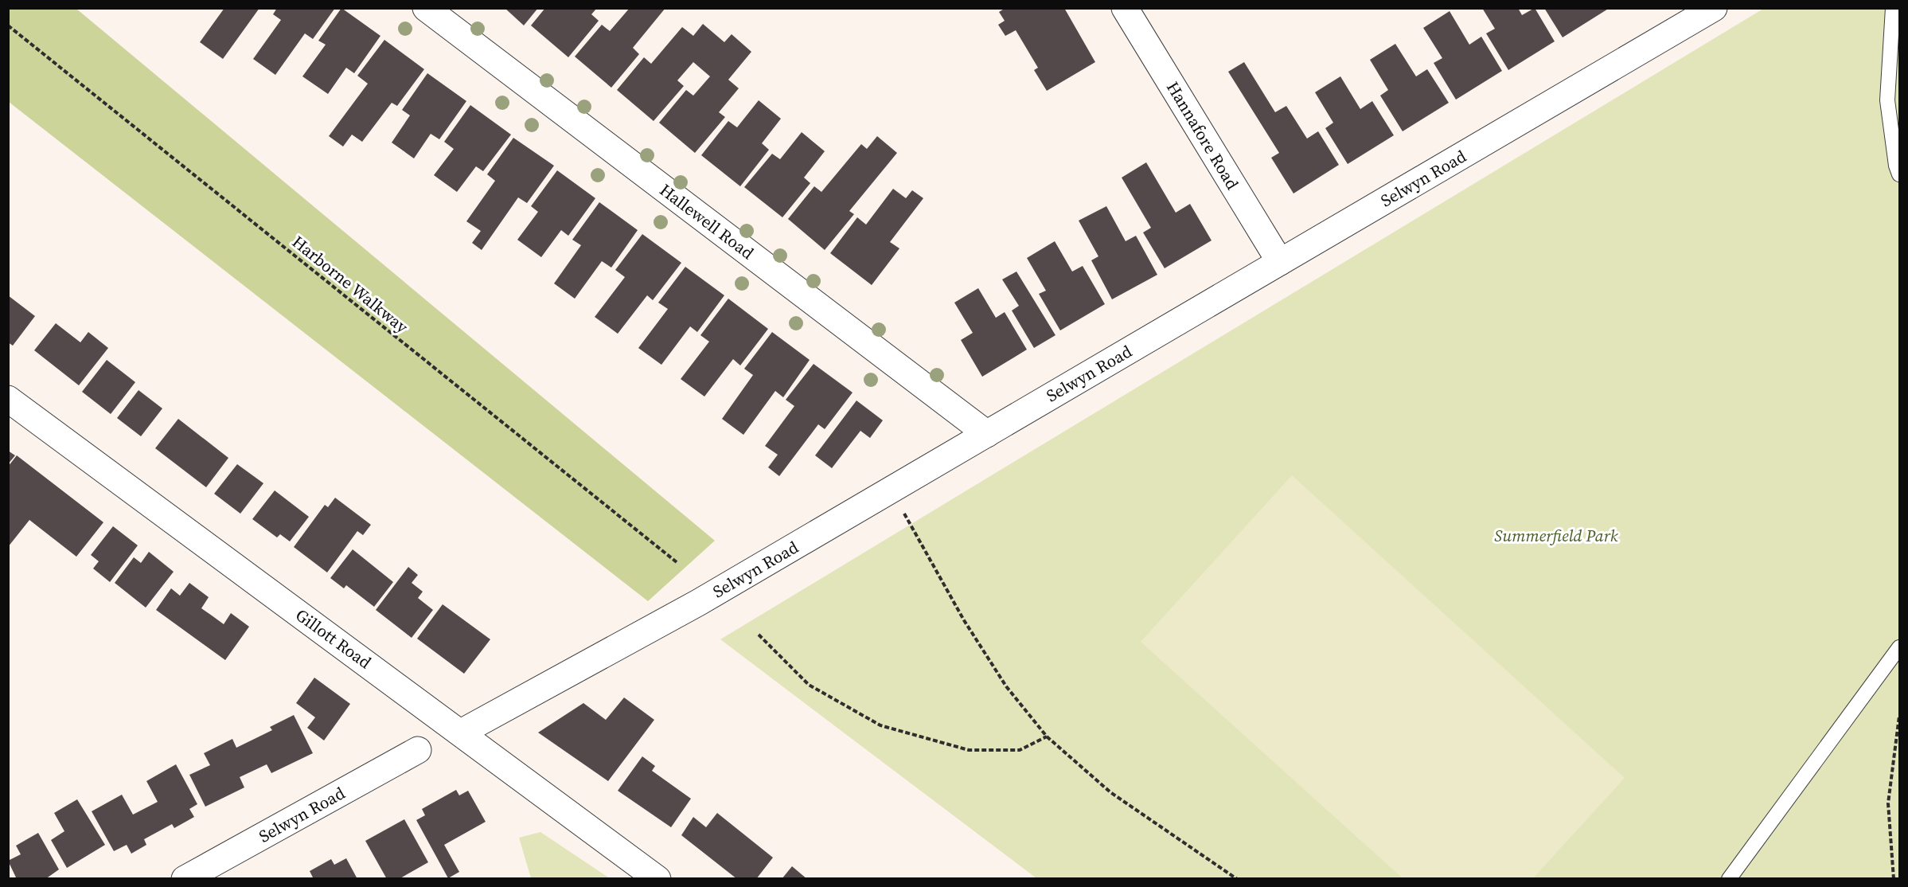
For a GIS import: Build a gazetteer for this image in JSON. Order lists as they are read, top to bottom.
{
  "streets": {
    "street": [
      "Hannafore Road",
      "Selwyn Road",
      "Hallewell Road",
      "Gillott Road"
    ],
    "path": ["Harborne Walkway"]
  },
  "crossings": [
    ["Hannafore Road", "Selwyn Road"],
    ["Selwyn Road", "Hallewell Road"],
    ["Selwyn Road", "Gillott Road"]
  ],
  "parks": ["Summerfield Park"]
}
